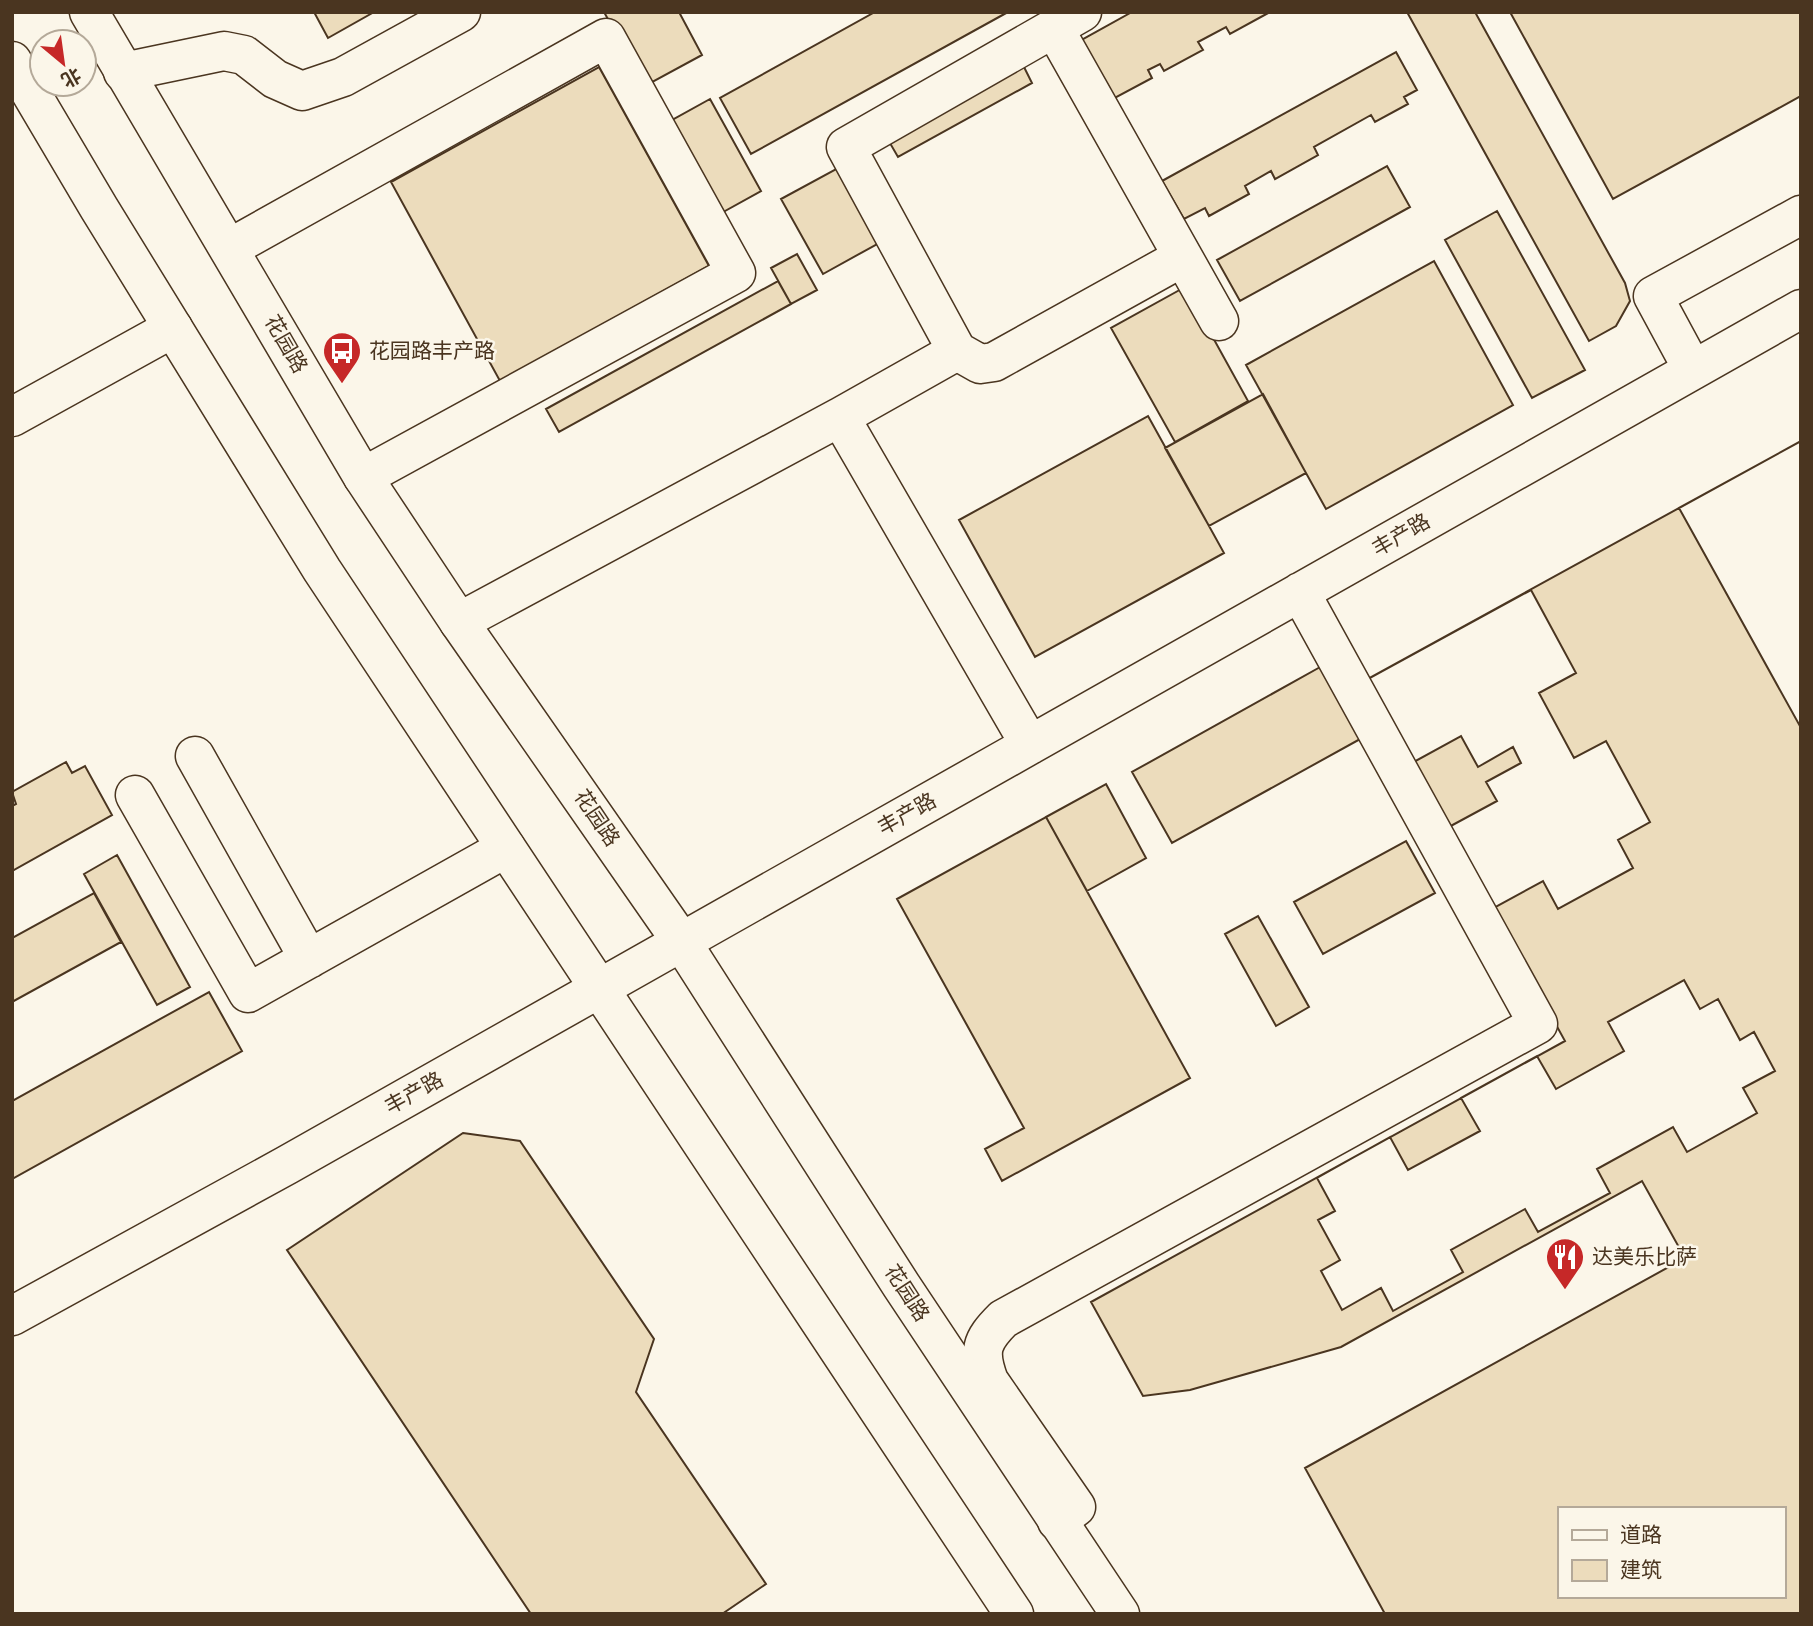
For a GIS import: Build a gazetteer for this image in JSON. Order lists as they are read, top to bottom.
{
  "streets": {
    "main road": ["花园路", "丰产路"]
  },
  "crossings": [
    ["花园路", "丰产路"]
  ],
  "places": {
    "bus stop": ["花园路丰产路"],
    "restaurant": ["达美乐比萨"]
  },
  "legend": ["道路", "建筑"],
  "north": "bottom right"
}
